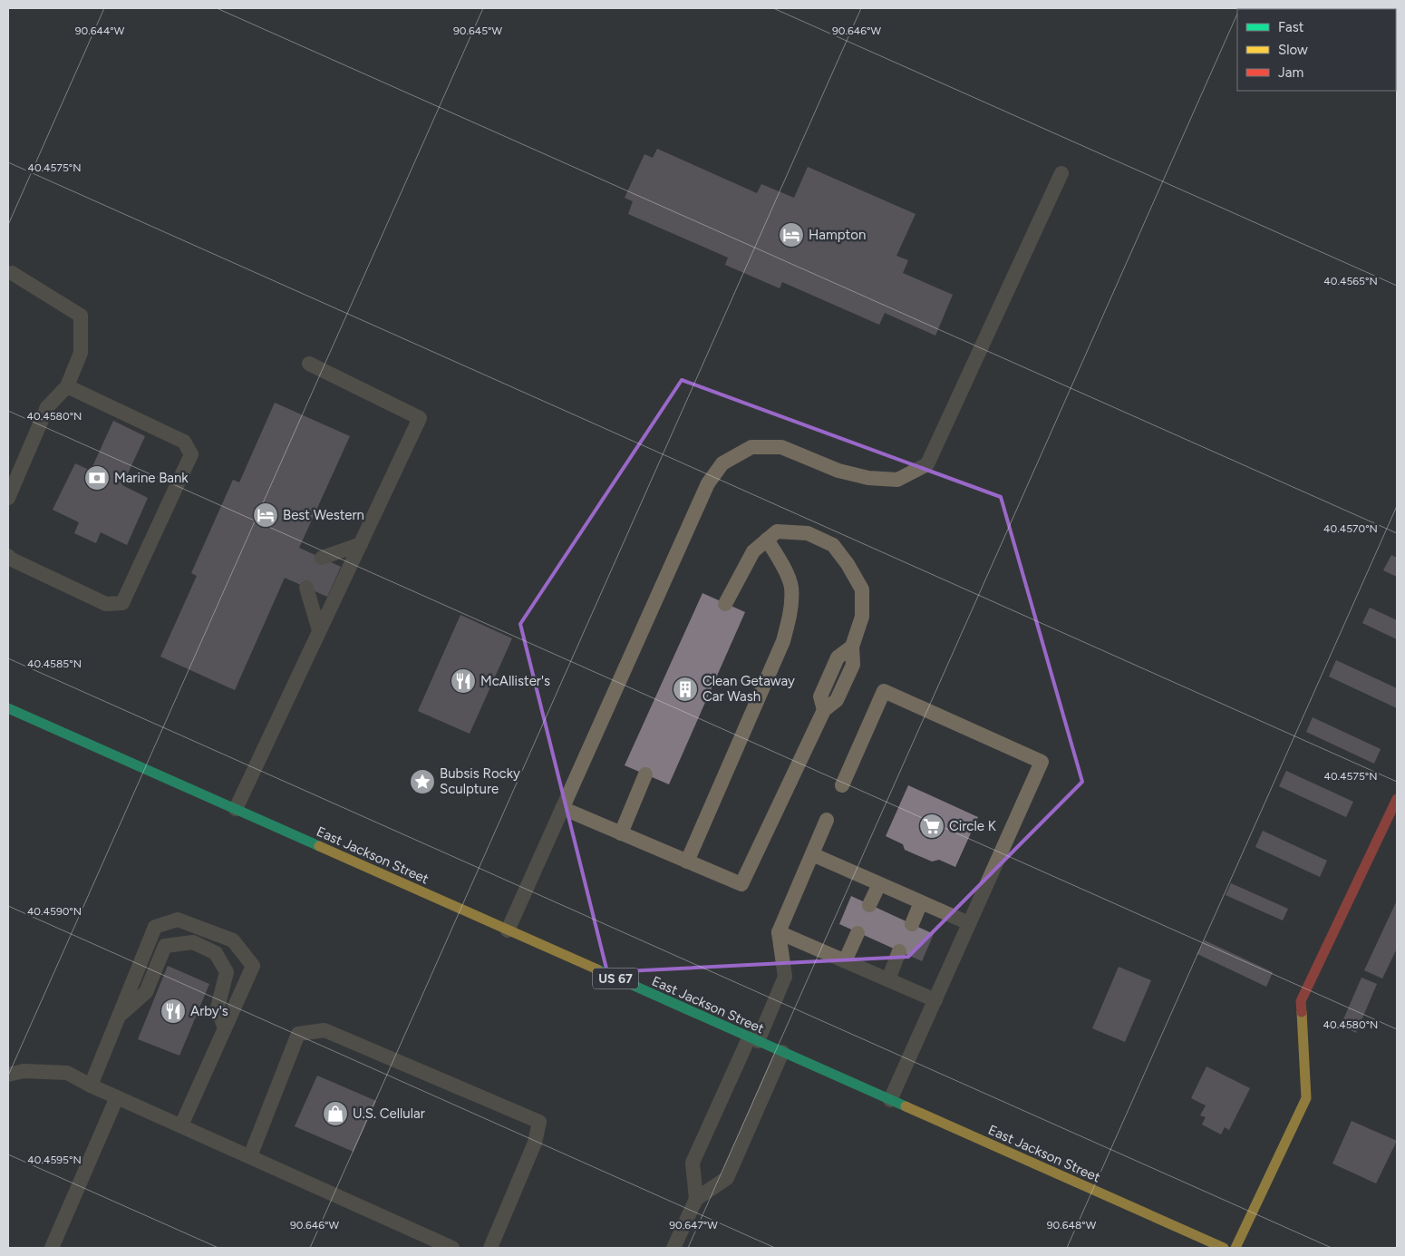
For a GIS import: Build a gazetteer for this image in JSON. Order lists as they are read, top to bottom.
{
  "streets": {
    "main road": ["East Jackson Street", "US 67"]
  },
  "places": {
    "hotel": ["Hampton", "Best Western"],
    "bank": ["Marine Bank"],
    "restaurant": ["McAllister's", "Arby's"],
    "building": ["Clean Getaway Car Wash"],
    "place": ["Bubsis Rocky Sculpture"],
    "supermarket": ["Circle K"],
    "shop": ["U.S. Cellular"]
  },
  "legend": ["Fast", "Slow", "Jam"],
  "coordinates": [
    "90.645°W",
    "90.646°W",
    "90.644°W",
    "40.4575°N",
    "40.4565°N",
    "40.4580°N",
    "40.4570°N",
    "40.4585°N",
    "40.4590°N",
    "40.4595°N",
    "90.647°W",
    "90.648°W"
  ]
}
